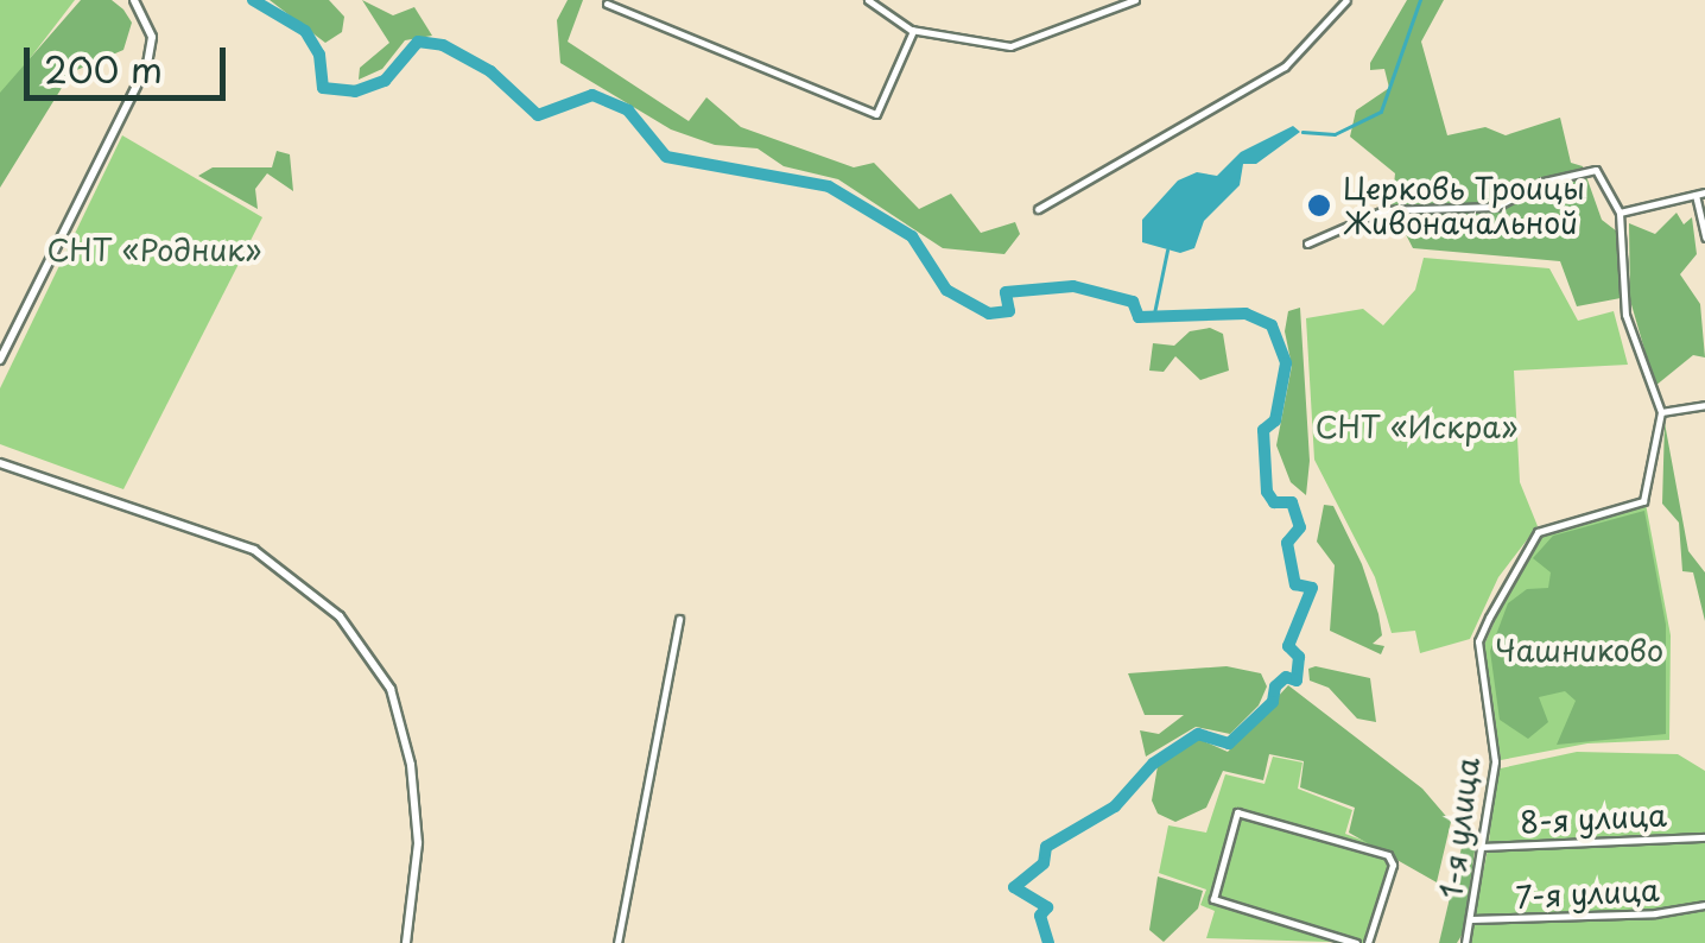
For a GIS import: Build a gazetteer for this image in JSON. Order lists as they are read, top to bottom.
{
  "streets": {
    "street": ["8-я улица", "1-я улица", "7-я улица"]
  },
  "crossings": [
    ["8-я улица", "1-я улица"],
    ["1-я улица", "7-я улица"]
  ],
  "parks": ["СНТ «Родник»", "СНТ «Искра»", "Чашниково"],
  "places": ["Церковь Троицы Живоначальной"],
  "scale_bar": "200 m"
}
